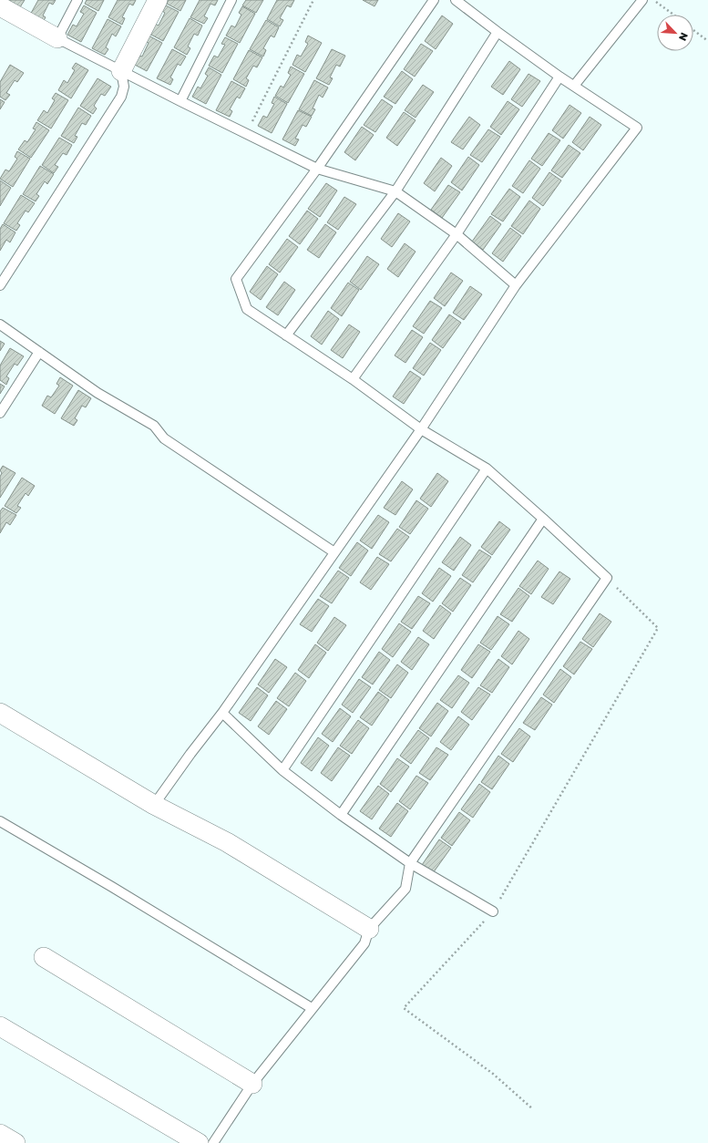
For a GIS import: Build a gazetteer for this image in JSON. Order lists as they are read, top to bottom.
{
  "north": "bottom right"
}
